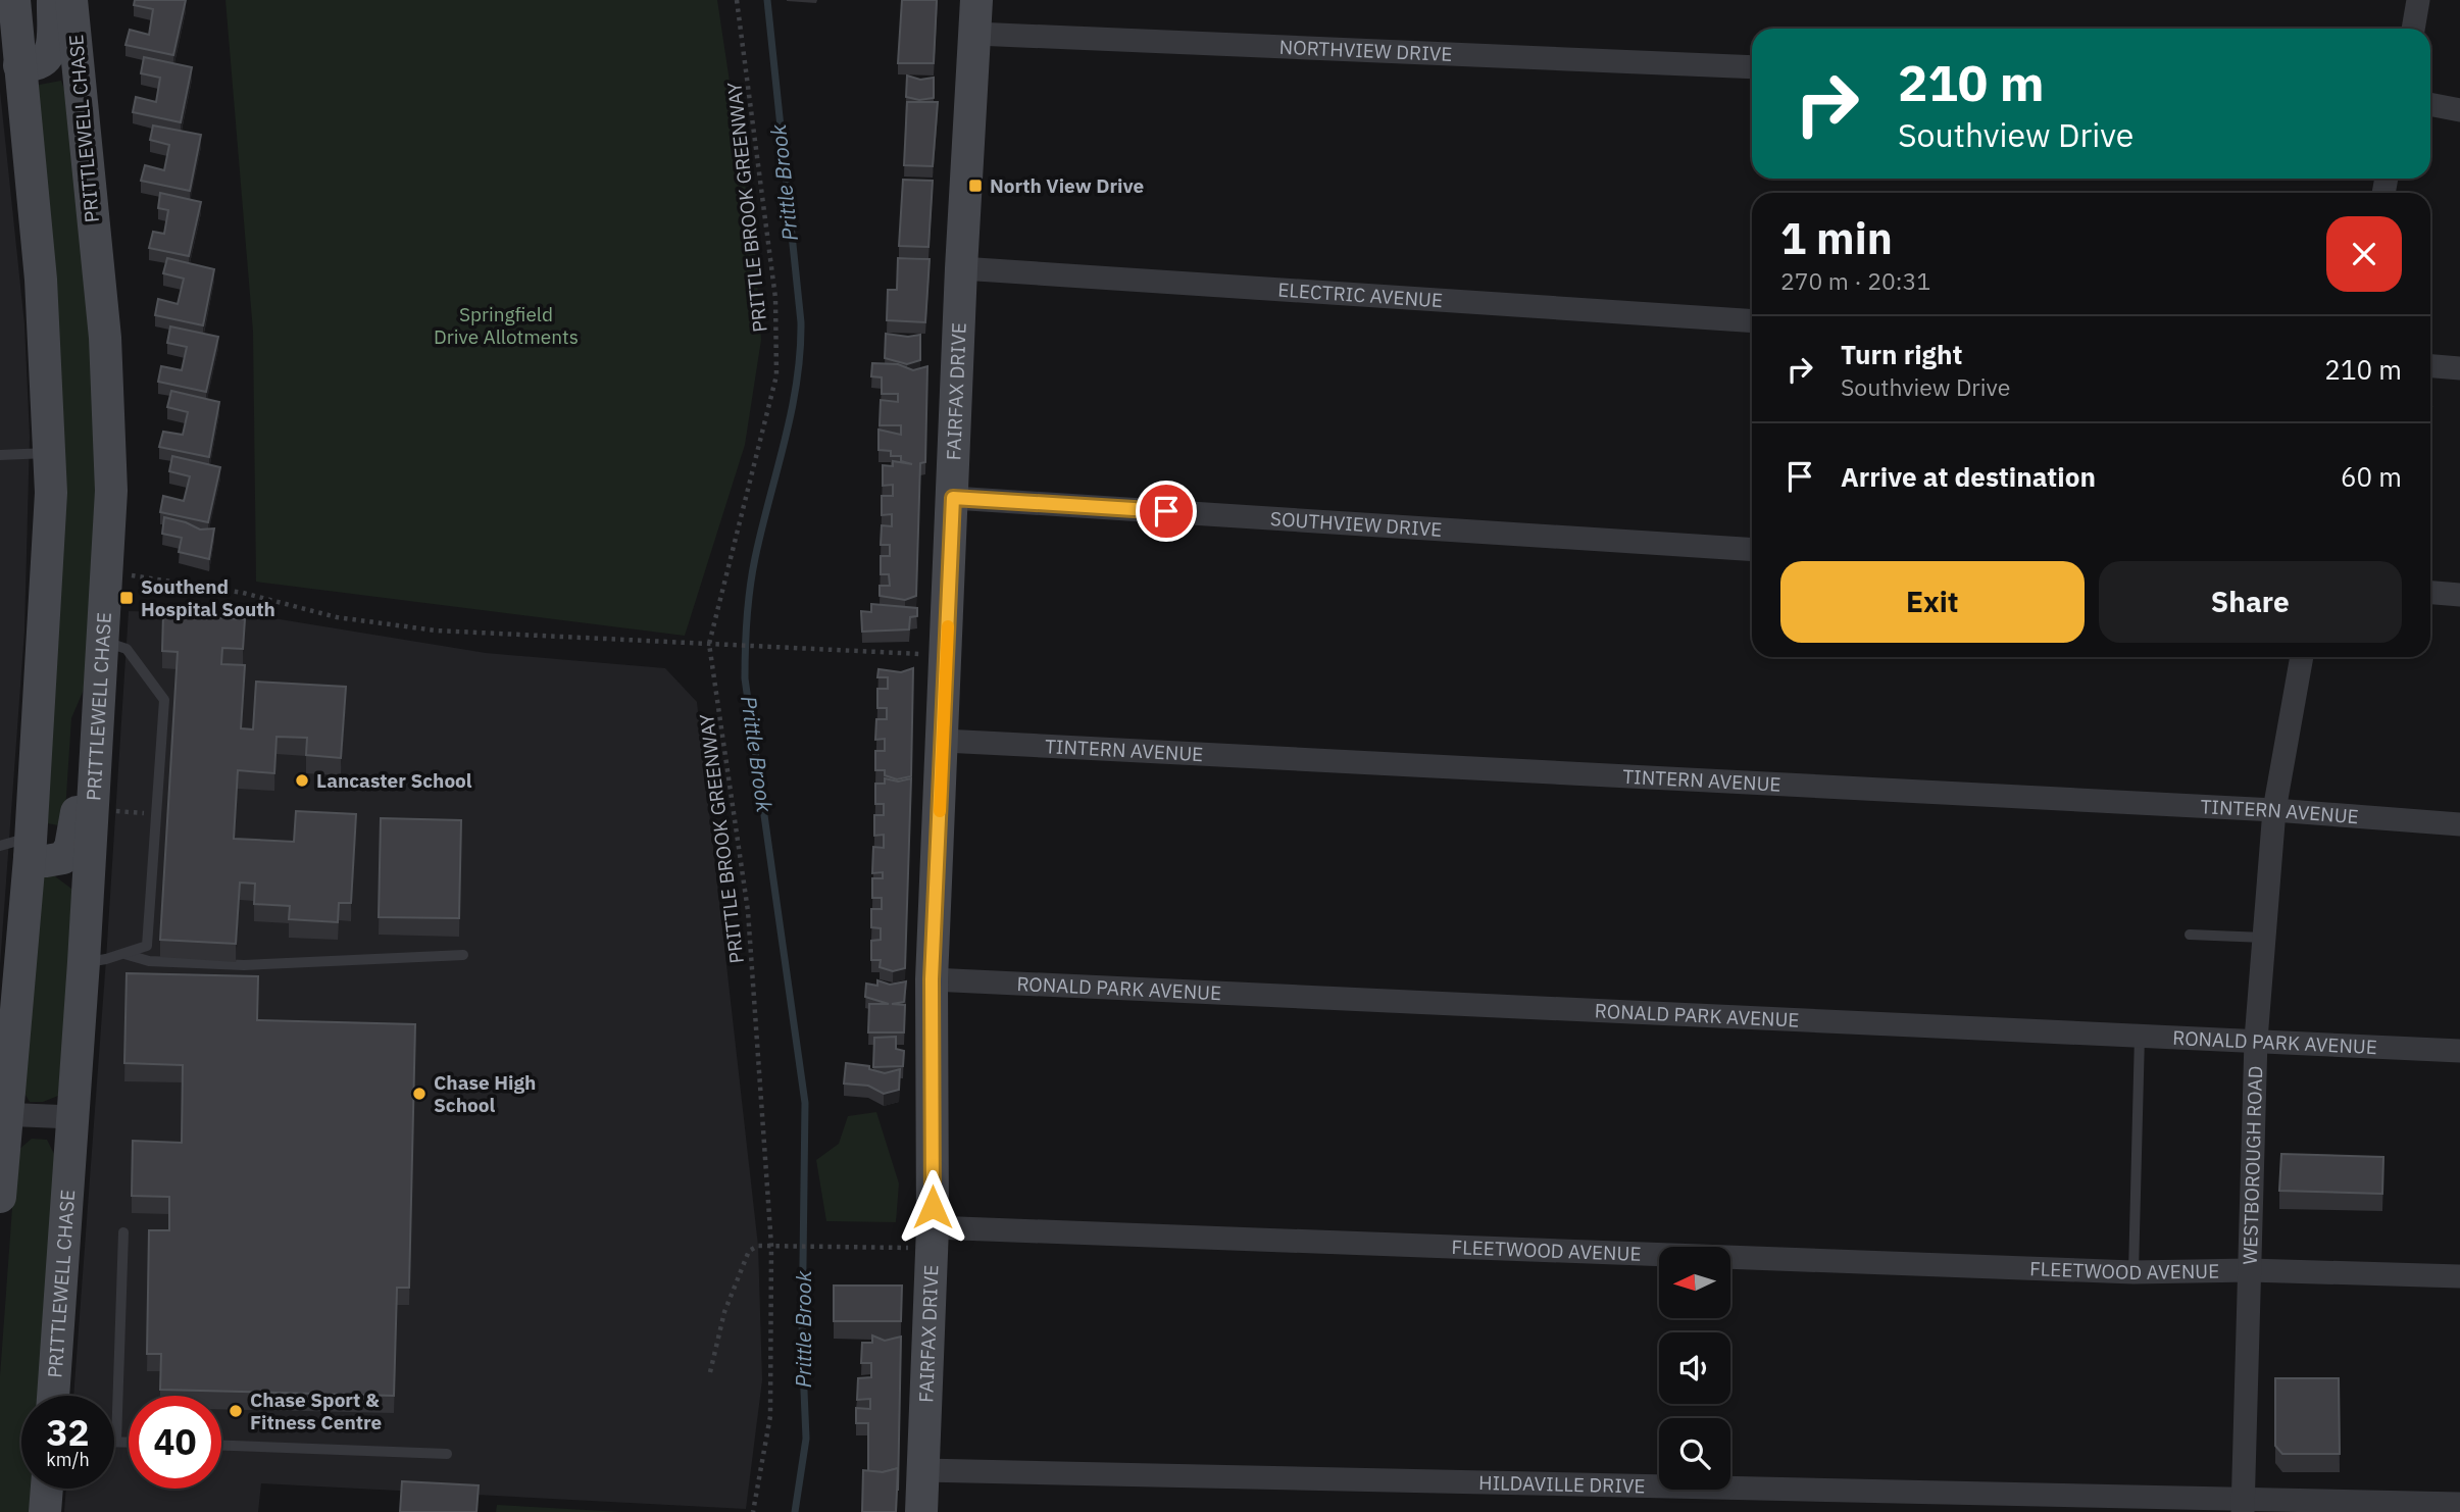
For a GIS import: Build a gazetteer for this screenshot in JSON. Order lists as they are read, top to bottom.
{
  "streets": {
    "street": [
      "NORTHVIEW DRIVE",
      "PRITTLEWELL CHASE",
      "ELECTRIC AVENUE",
      "FAIRFAX DRIVE",
      "SOUTHVIEW DRIVE",
      "TINTERN AVENUE",
      "RONALD PARK AVENUE",
      "WESTBOROUGH ROAD",
      "FLEETWOOD AVENUE",
      "HILDAVILLE DRIVE"
    ],
    "path": ["PRITTLE BROOK GREENWAY"]
  },
  "crossings": [
    ["NORTHVIEW DRIVE", "FAIRFAX DRIVE"],
    ["ELECTRIC AVENUE", "FAIRFAX DRIVE"],
    ["FAIRFAX DRIVE", "SOUTHVIEW DRIVE"],
    ["FAIRFAX DRIVE", "TINTERN AVENUE"],
    ["FAIRFAX DRIVE", "RONALD PARK AVENUE"],
    ["FAIRFAX DRIVE", "FLEETWOOD AVENUE"],
    ["FAIRFAX DRIVE", "HILDAVILLE DRIVE"],
    ["TINTERN AVENUE", "WESTBOROUGH ROAD"],
    ["RONALD PARK AVENUE", "WESTBOROUGH ROAD"],
    ["WESTBOROUGH ROAD", "FLEETWOOD AVENUE"],
    ["WESTBOROUGH ROAD", "HILDAVILLE DRIVE"]
  ],
  "water": ["Prittle Brook"],
  "parks": ["Springfield Drive Allotments"],
  "places": {
    "transit": ["North View Drive", "Southend Hospital South"],
    "other": ["Lancaster School", "Chase High School", "Chase Sport & Fitness Centre"]
  },
  "north": "left",
  "page": {
    "turn": ["210 m", "Southview Drive"],
    "heading": ["1 min", "270 m · 20:31"],
    "list": [
      {
        "name": "Turn right",
        "note": "Southview Drive",
        "value": "210 m"
      },
      {
        "name": "Arrive at destination",
        "value": "60 m"
      }
    ],
    "buttons": ["Exit", "Share"],
    "speed": "32 km/h",
    "limit": "40"
  }
}
